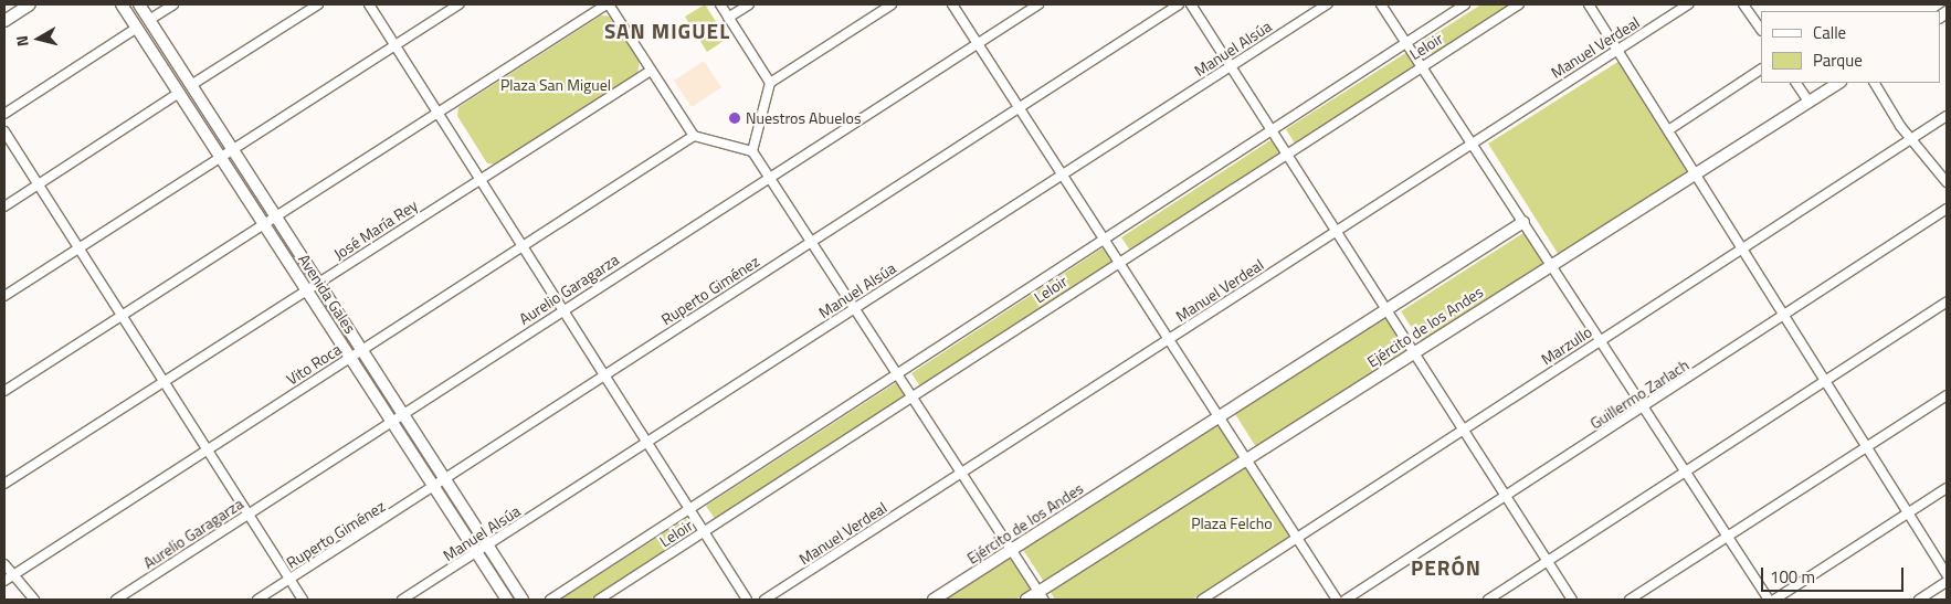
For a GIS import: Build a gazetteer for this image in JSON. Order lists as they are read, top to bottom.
{
  "streets": {
    "street": [
      "Leloir",
      "Manuel Verdeal",
      "Manuel Alsúa",
      "José María Rey",
      "Aurelio Garagarza",
      "Ruperto Giménez",
      "Avenida Gales",
      "Ejército de los Andes",
      "Marzullo",
      "Vito Roca",
      "Guillermo Zarlach"
    ]
  },
  "crossings": [
    ["Manuel Alsúa", "Avenida Gales"],
    ["José María Rey", "Avenida Gales"],
    ["Aurelio Garagarza", "Avenida Gales"],
    ["Ruperto Giménez", "Avenida Gales"],
    ["Avenida Gales", "Vito Roca"]
  ],
  "districts": ["SAN MIGUEL", "PERÓN"],
  "parks": ["Plaza San Miguel", "Plaza Felcho"],
  "places": ["Nuestros Abuelos"],
  "legend": ["Calle", "Parque"],
  "scale_bar": "100 m",
  "north": "left"
}
